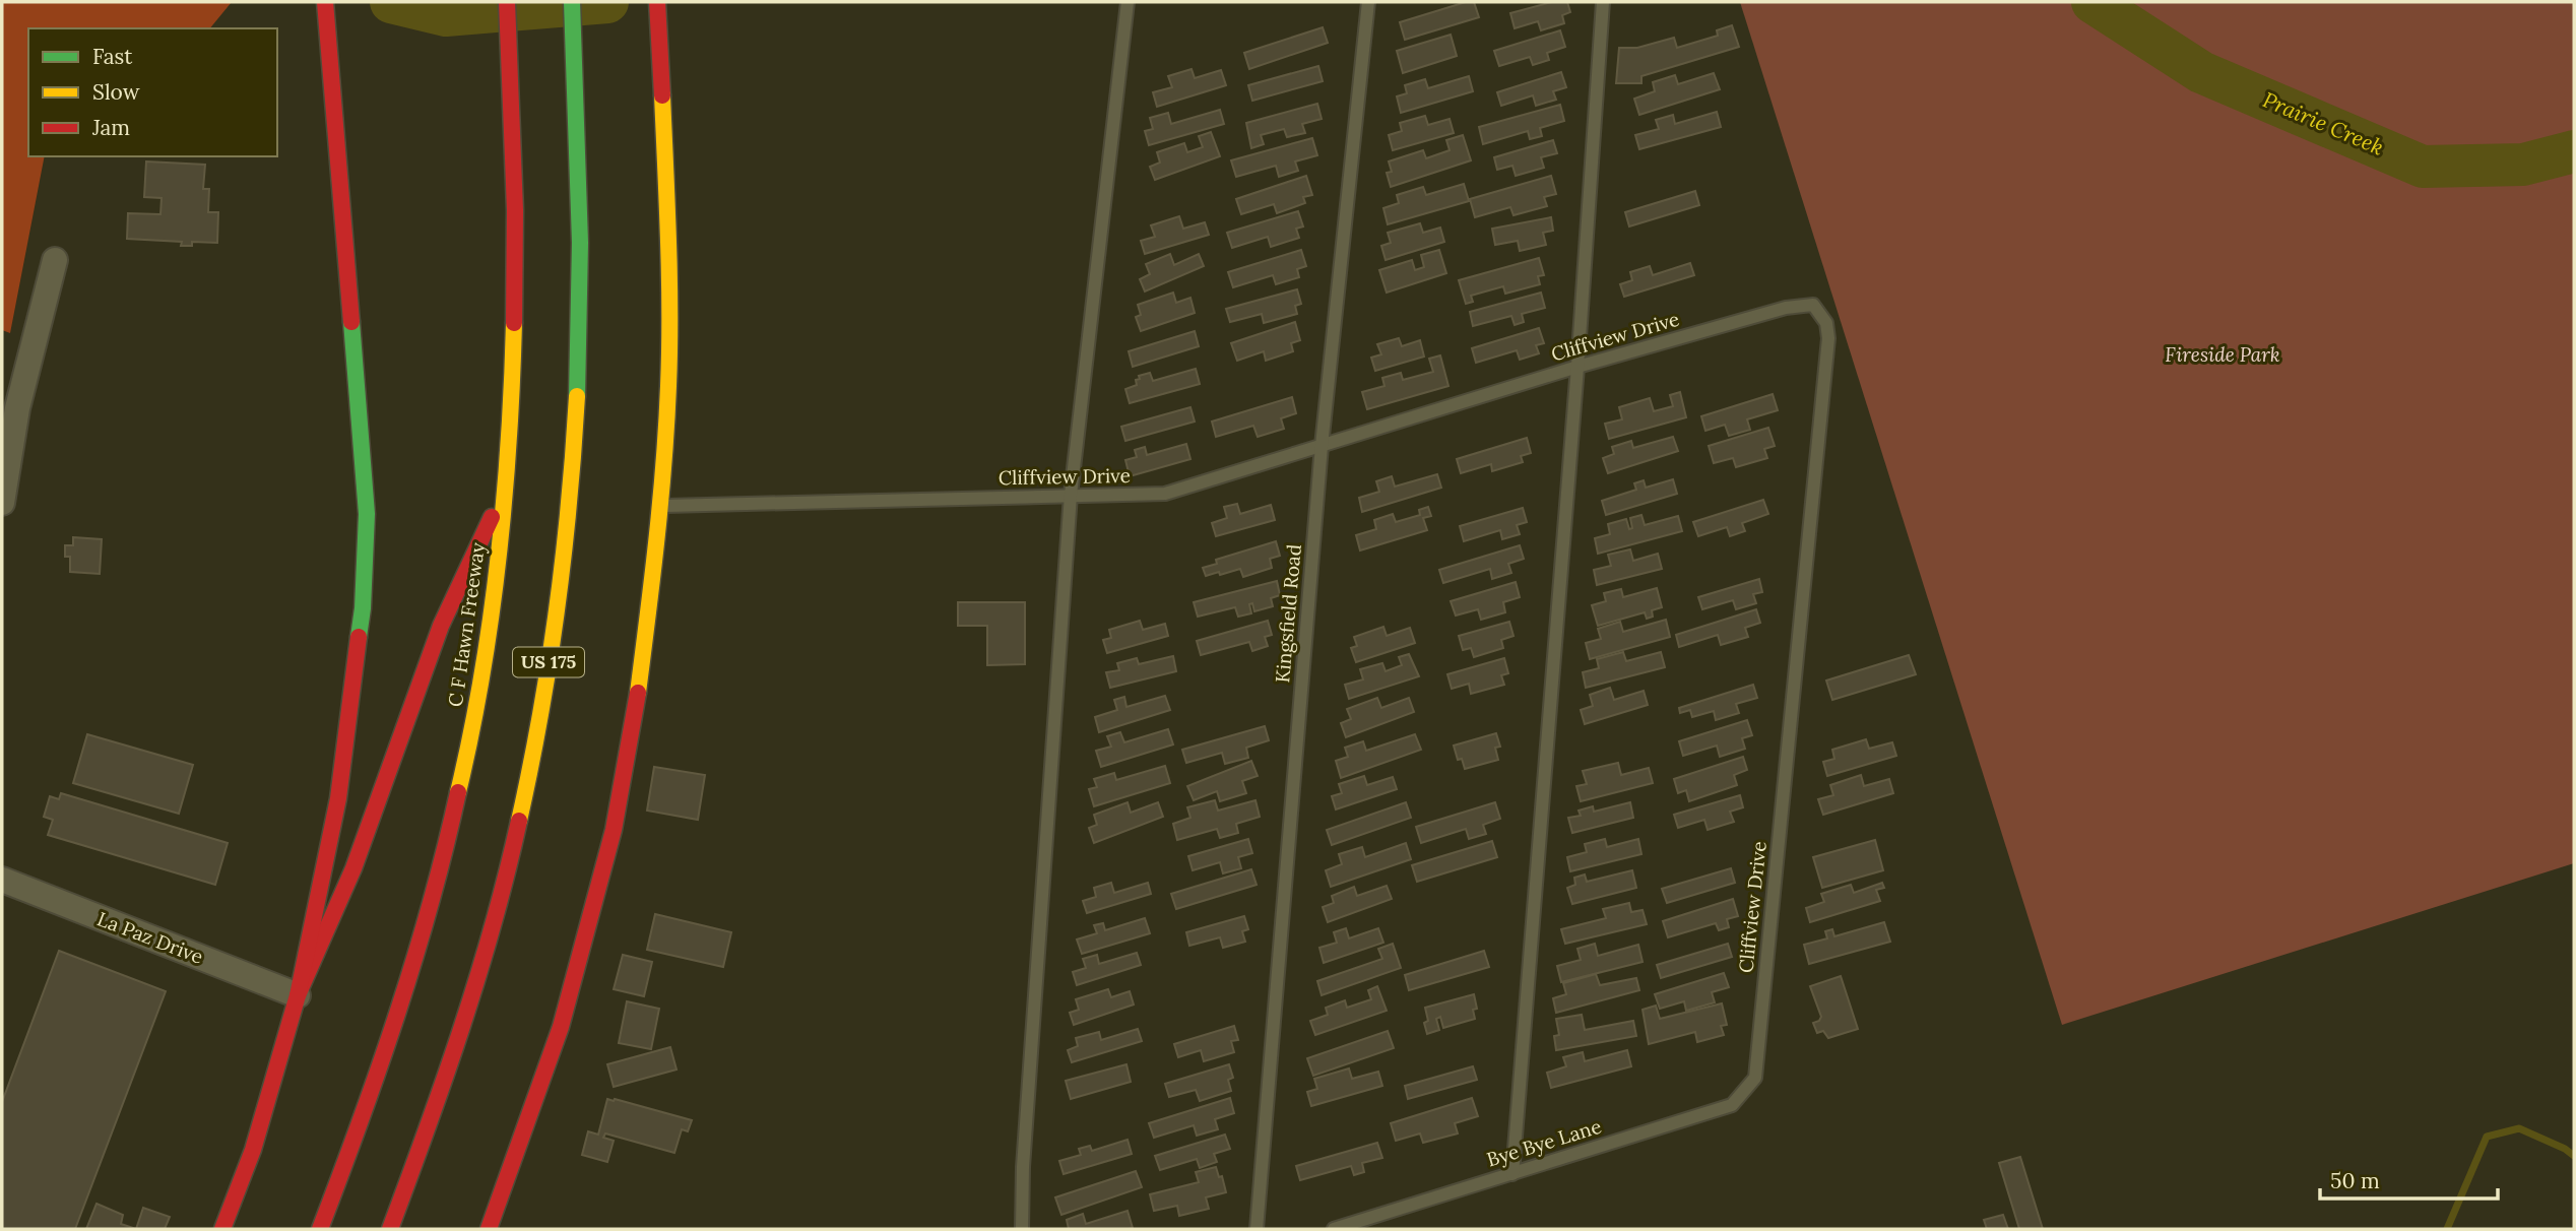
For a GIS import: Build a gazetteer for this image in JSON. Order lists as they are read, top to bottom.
{
  "streets": {
    "main road": ["C F Hawn Freeway", "US 175"],
    "street": ["La Paz Drive"],
    "lane": ["Cliffview Drive", "Kingsfield Road", "Bye Bye Lane"]
  },
  "crossings": [
    ["Cliffview Drive", "Kingsfield Road"],
    ["Cliffview Drive", "Bye Bye Lane"]
  ],
  "water": ["Prairie Creek"],
  "parks": ["Fireside Park"],
  "legend": ["Fast", "Slow", "Jam"],
  "scale_bar": "50 m"
}
